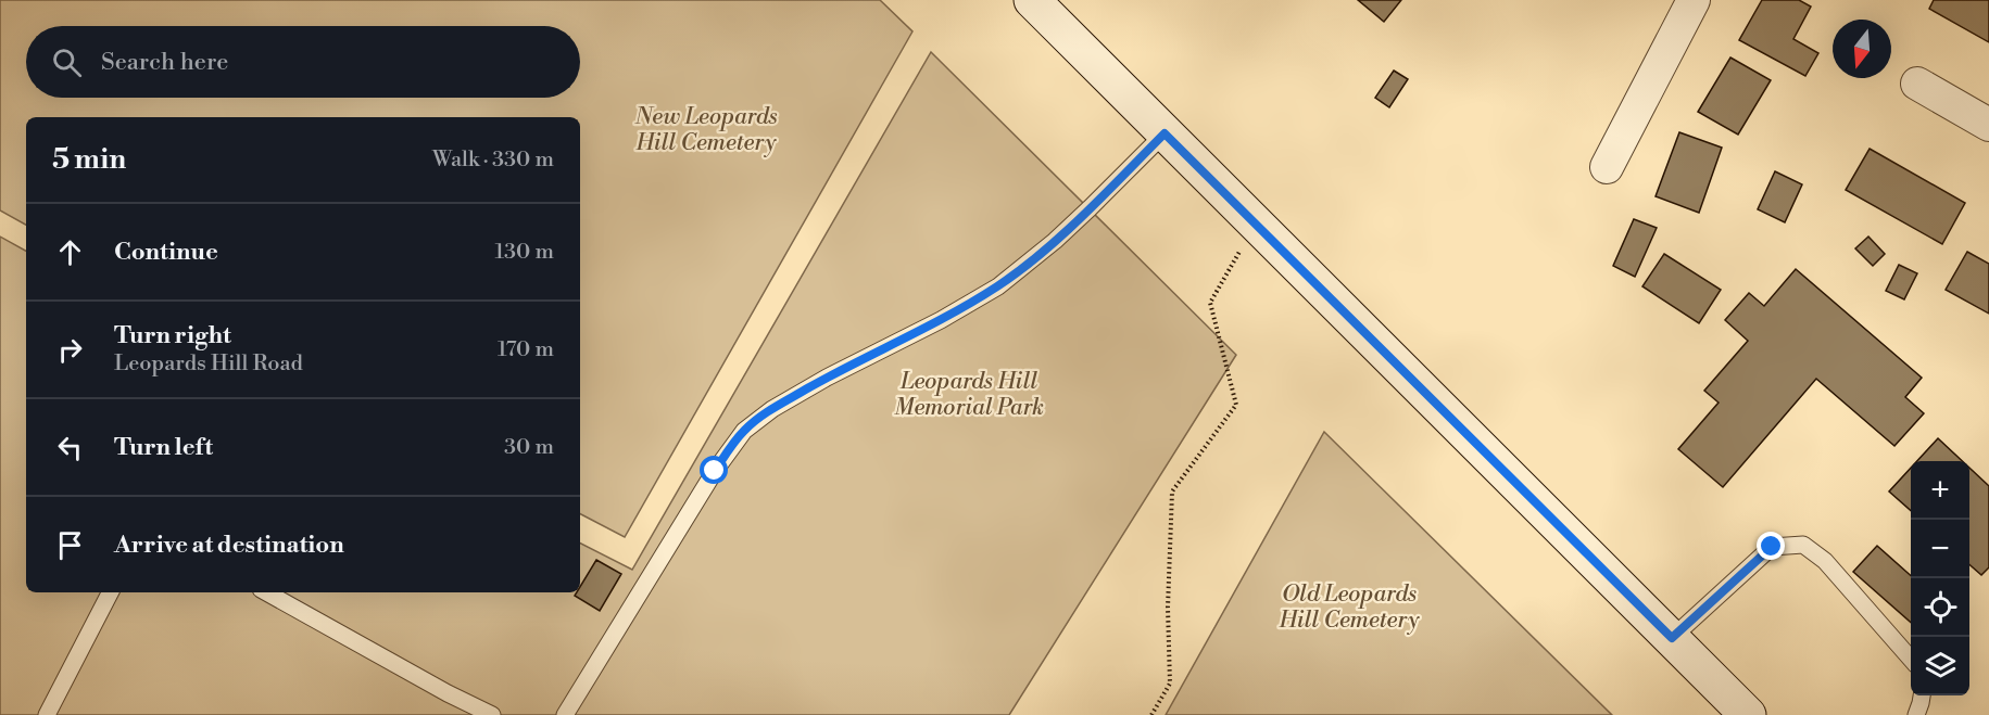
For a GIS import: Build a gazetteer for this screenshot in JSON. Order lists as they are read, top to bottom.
{
  "parks": ["New Leopards Hill Cemetery", "Leopards Hill Memorial Park", "Old Leopards Hill Cemetery"],
  "north": "bottom",
  "page": {
    "search": "Search here",
    "heading": ["5 min", "Walk · 330 m"],
    "list": [
      ["Continue", "130 m"],
      ["Turn right", "Leopards Hill Road", "170 m"],
      ["Turn left", "30 m"],
      "Arrive at destination"
    ],
    "map_buttons": ["+", "−"]
  }
}
